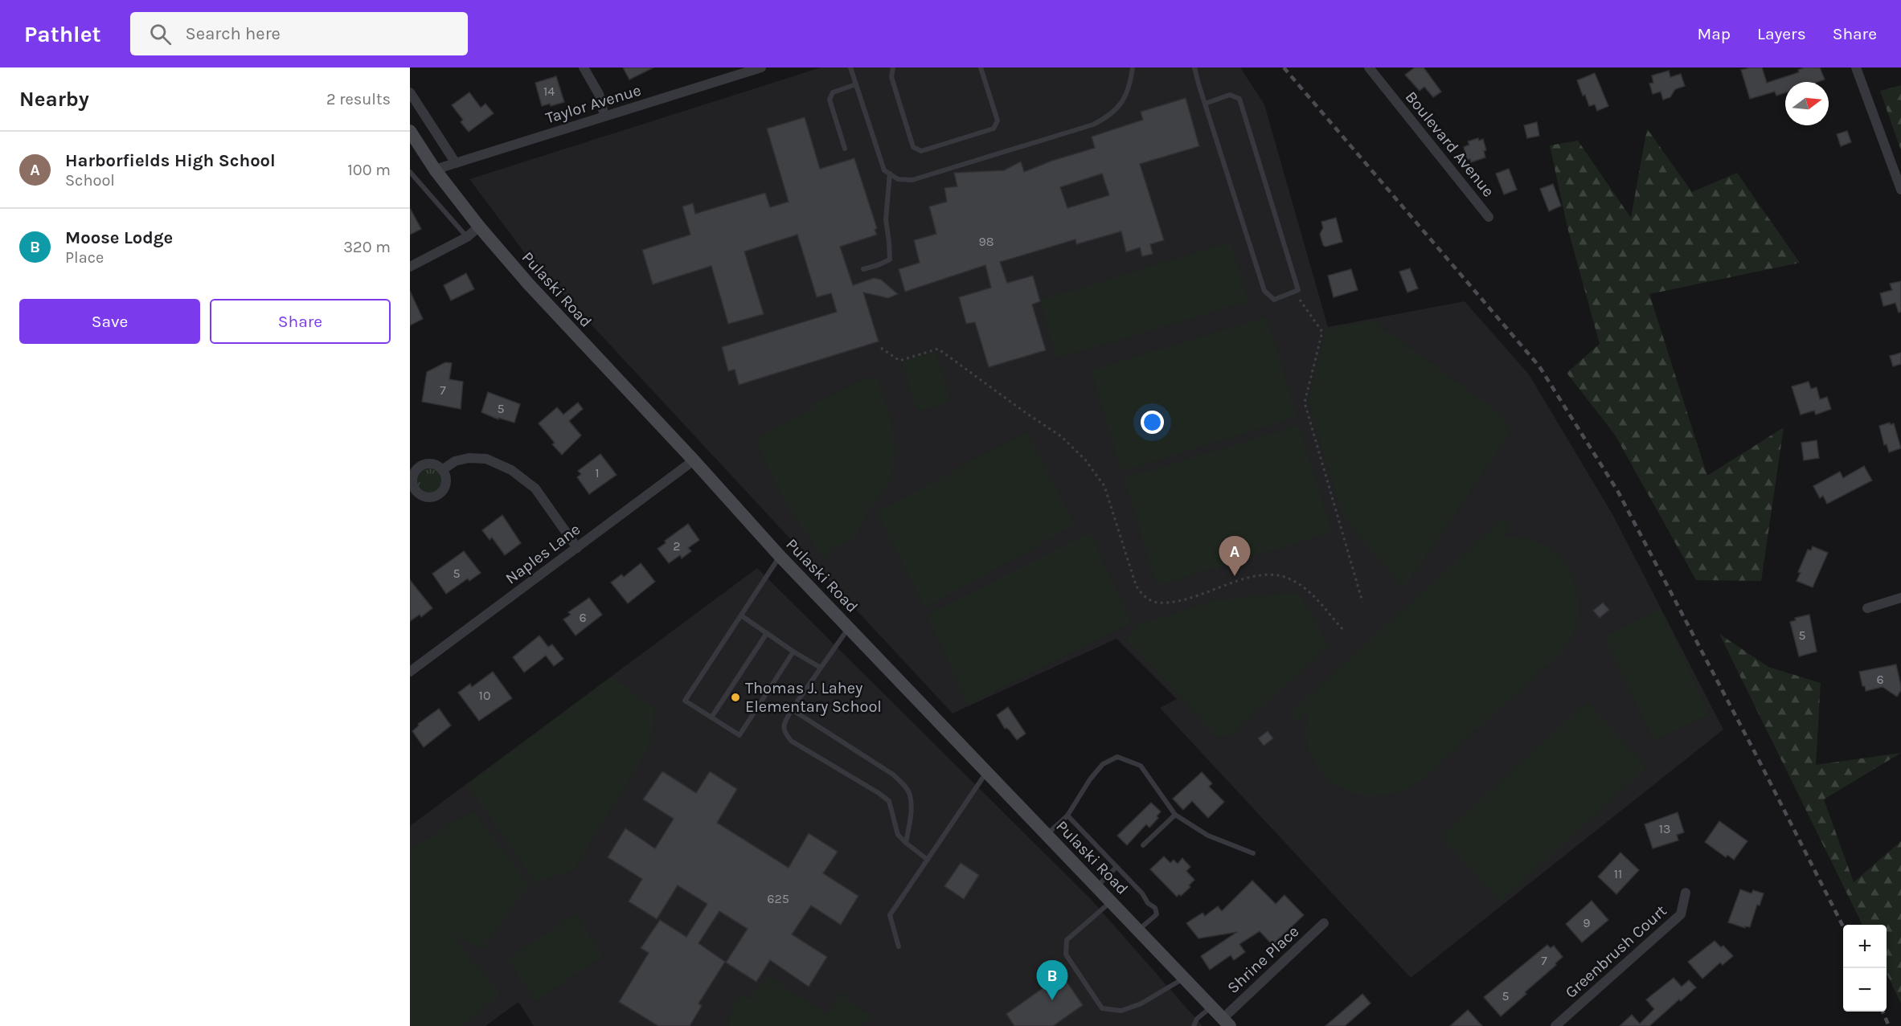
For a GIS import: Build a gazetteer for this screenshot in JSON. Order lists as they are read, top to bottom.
{
  "streets": {
    "main road": ["Pulaski Road"],
    "street": [
      "Taylor Avenue",
      "Boulevard Avenue",
      "Naples Lane",
      "Greenbrush Court",
      "Shrine Place"
    ]
  },
  "crossings": [
    ["Taylor Avenue", "Pulaski Road"],
    ["Pulaski Road", "Naples Lane"],
    ["Pulaski Road", "Shrine Place"]
  ],
  "places": ["Thomas J. Lahey Elementary School"],
  "house_numbers": [
    "14",
    "98",
    "7",
    "5",
    "1",
    "2",
    "5",
    "6",
    "5",
    "6",
    "10",
    "13",
    "11",
    "625",
    "9",
    "7",
    "5"
  ],
  "north": "right",
  "page": {
    "header": "Pathlet",
    "search": "Search here",
    "nav": ["Map", "Layers", "Share"],
    "heading": ["Nearby", "2 results"],
    "list": [
      {
        "mark": "A",
        "name": "Harborfields High School",
        "note": "School",
        "value": "100 m"
      },
      {
        "mark": "B",
        "name": "Moose Lodge",
        "note": "Place",
        "value": "320 m"
      }
    ],
    "buttons": ["Save", "Share"],
    "pins": ["A", "B"],
    "map_buttons": ["+", "−"]
  }
}
